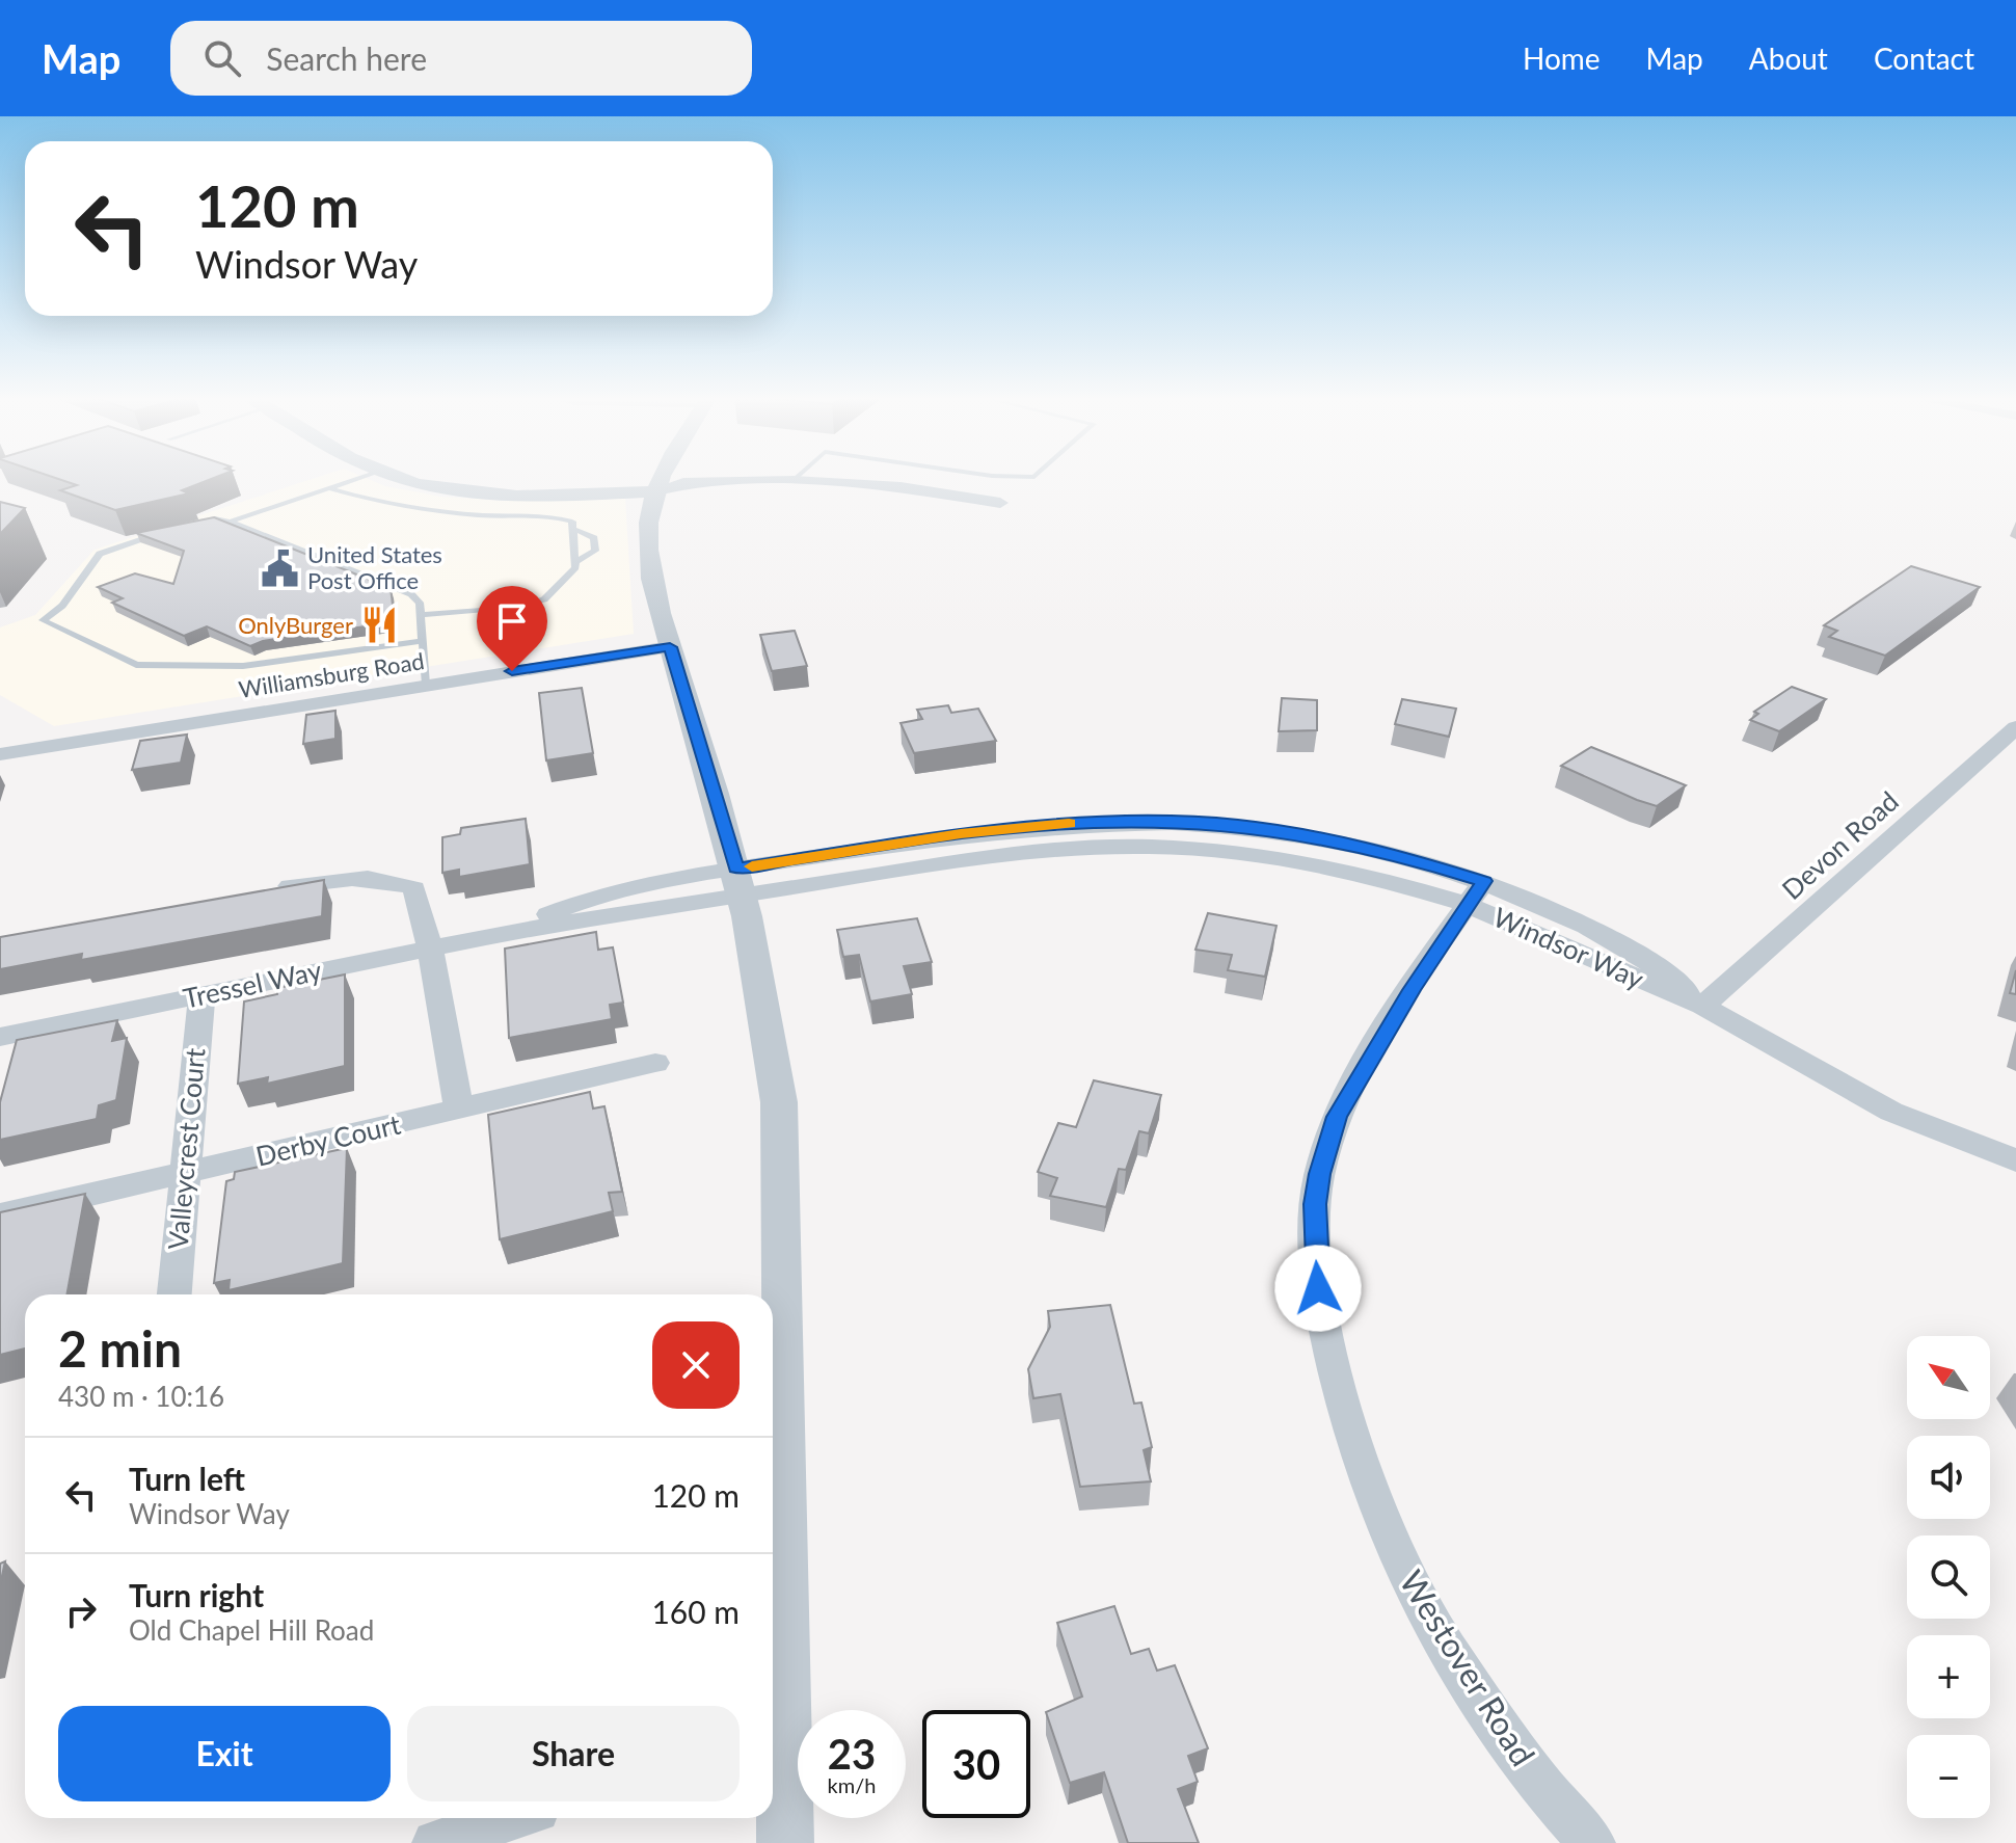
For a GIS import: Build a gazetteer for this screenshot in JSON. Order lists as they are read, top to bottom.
{
  "streets": {
    "street": [
      "Williamsburg Road",
      "Devon Road",
      "Windsor Way",
      "Tressel Way",
      "Derby Court",
      "Valleycrest Court",
      "Westover Road"
    ]
  },
  "crossings": [
    ["Devon Road", "Windsor Way"],
    ["Windsor Way", "Tressel Way"],
    ["Windsor Way", "Westover Road"],
    ["Tressel Way", "Valleycrest Court"],
    ["Derby Court", "Valleycrest Court"]
  ],
  "places": {
    "public building": ["United States Post Office"],
    "restaurant": ["OnlyBurger"]
  },
  "north": "top left",
  "page": {
    "header": "Map",
    "search": "Search here",
    "nav": [
      "Home",
      "Map",
      "About",
      "Contact"
    ],
    "turn": ["120 m", "Windsor Way"],
    "heading": ["2 min", "430 m · 10:16"],
    "map_buttons": ["+", "−"],
    "list": [
      {
        "name": "Turn left",
        "note": "Windsor Way",
        "value": "120 m"
      },
      {
        "name": "Turn right",
        "note": "Old Chapel Hill Road",
        "value": "160 m"
      }
    ],
    "buttons": ["Exit", "Share"],
    "speed": "23 km/h",
    "limit": "30"
  }
}
